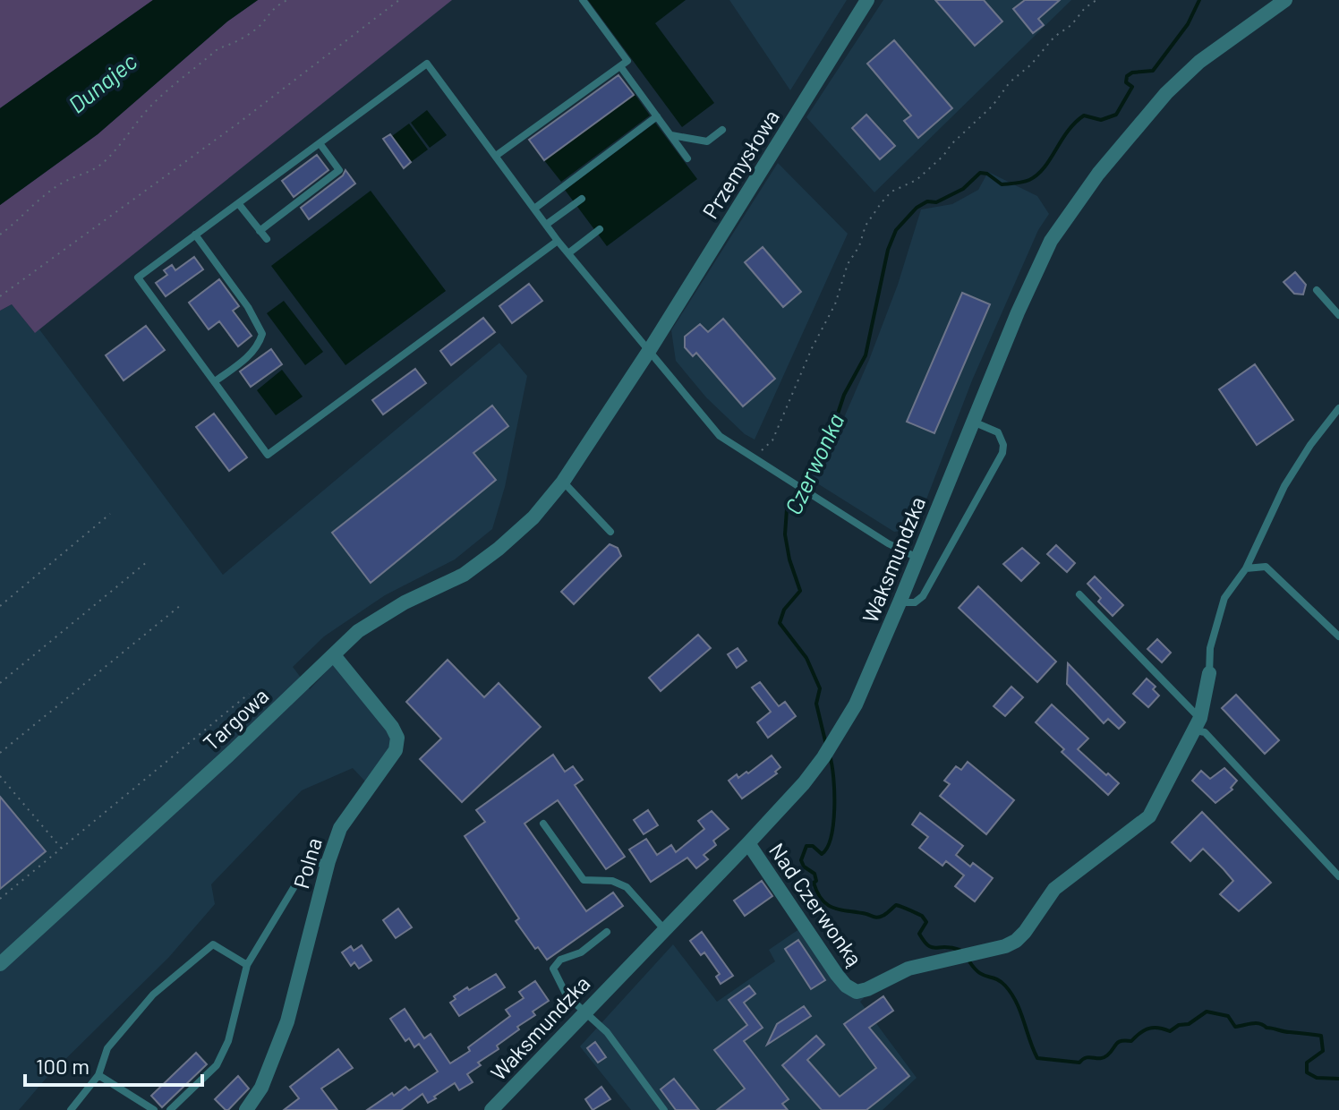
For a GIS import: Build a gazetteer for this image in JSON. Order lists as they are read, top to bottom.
{
  "streets": {
    "street": [
      "Przemysłowa",
      "Waksmundzka",
      "Targowa",
      "Polna",
      "Nad Czerwonką"
    ]
  },
  "crossings": [
    ["Waksmundzka", "Nad Czerwonką"],
    ["Targowa", "Polna"]
  ],
  "water": ["Dunajec", "Czerwonka"],
  "scale_bar": "100 m"
}
